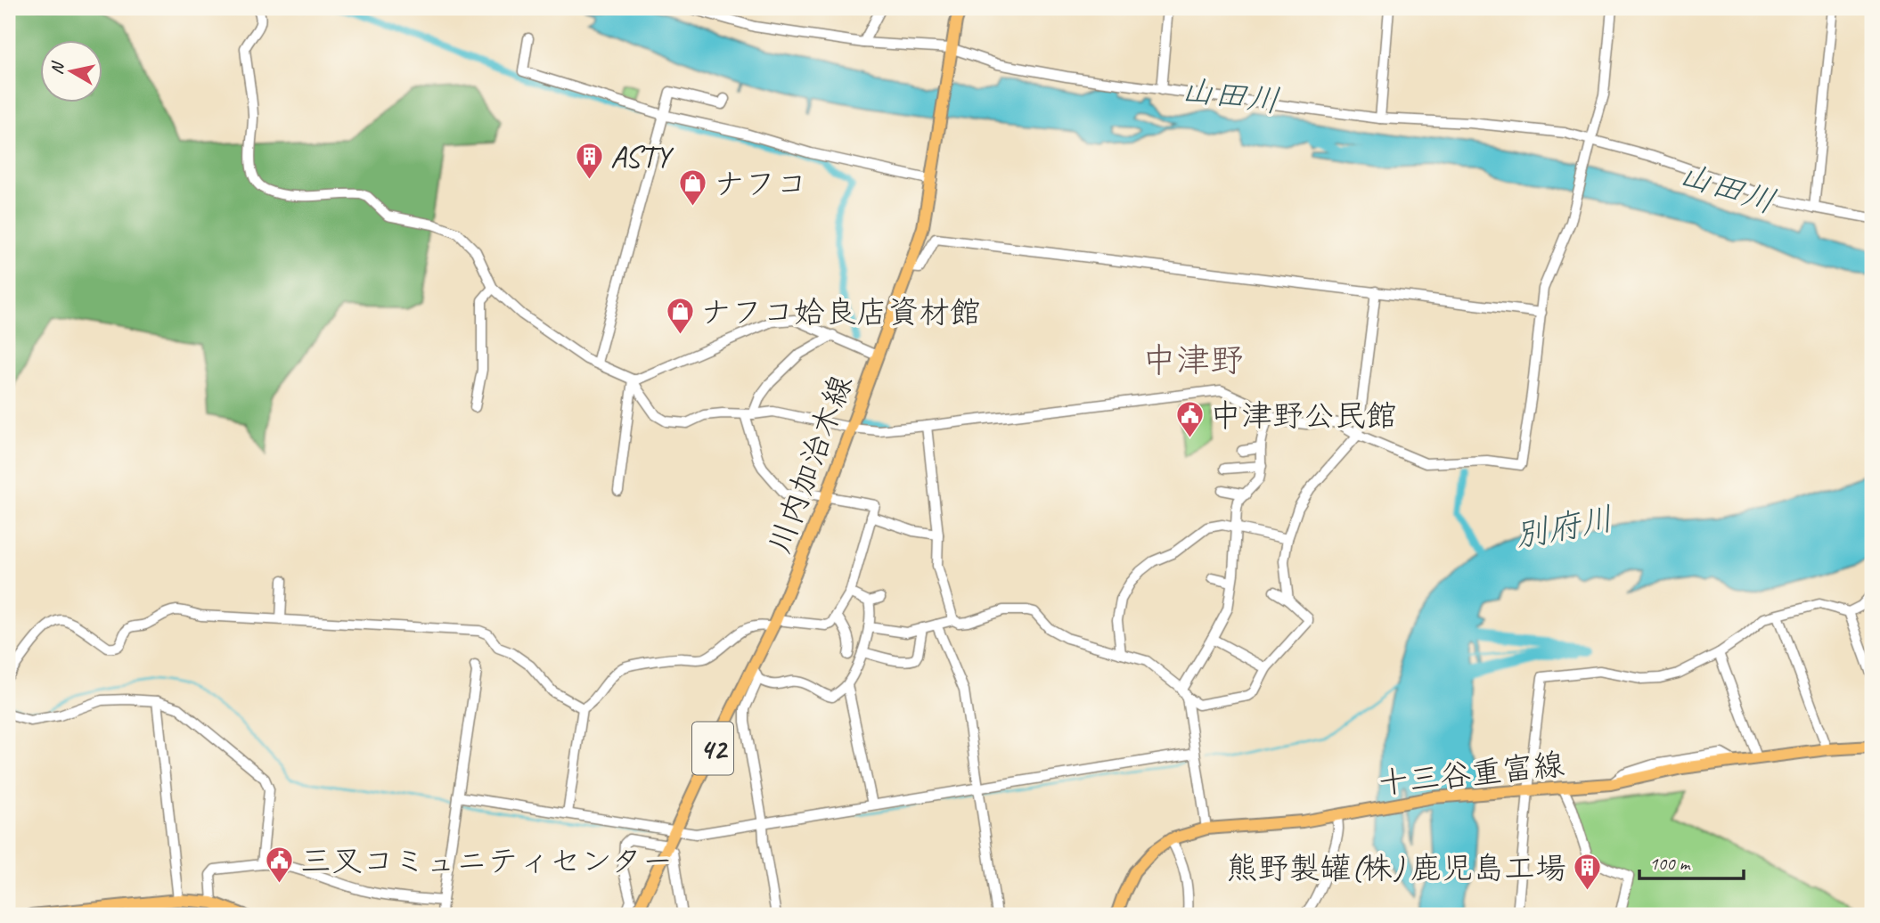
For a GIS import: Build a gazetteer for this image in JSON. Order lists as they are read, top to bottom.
{
  "streets": {
    "main road": ["川内加治木線", "42", "十三谷重富線"]
  },
  "districts": ["中津野"],
  "water": ["山田川", "別府川"],
  "places": {
    "building": ["ASTY", "熊野製罐(株) 鹿児島工場"],
    "shop": ["ナフコ", "ナフコ姶良店資材館"],
    "public building": ["中津野公民館", "三叉コミュニティセンター"]
  },
  "scale_bar": "100 m",
  "north": "left"
}
